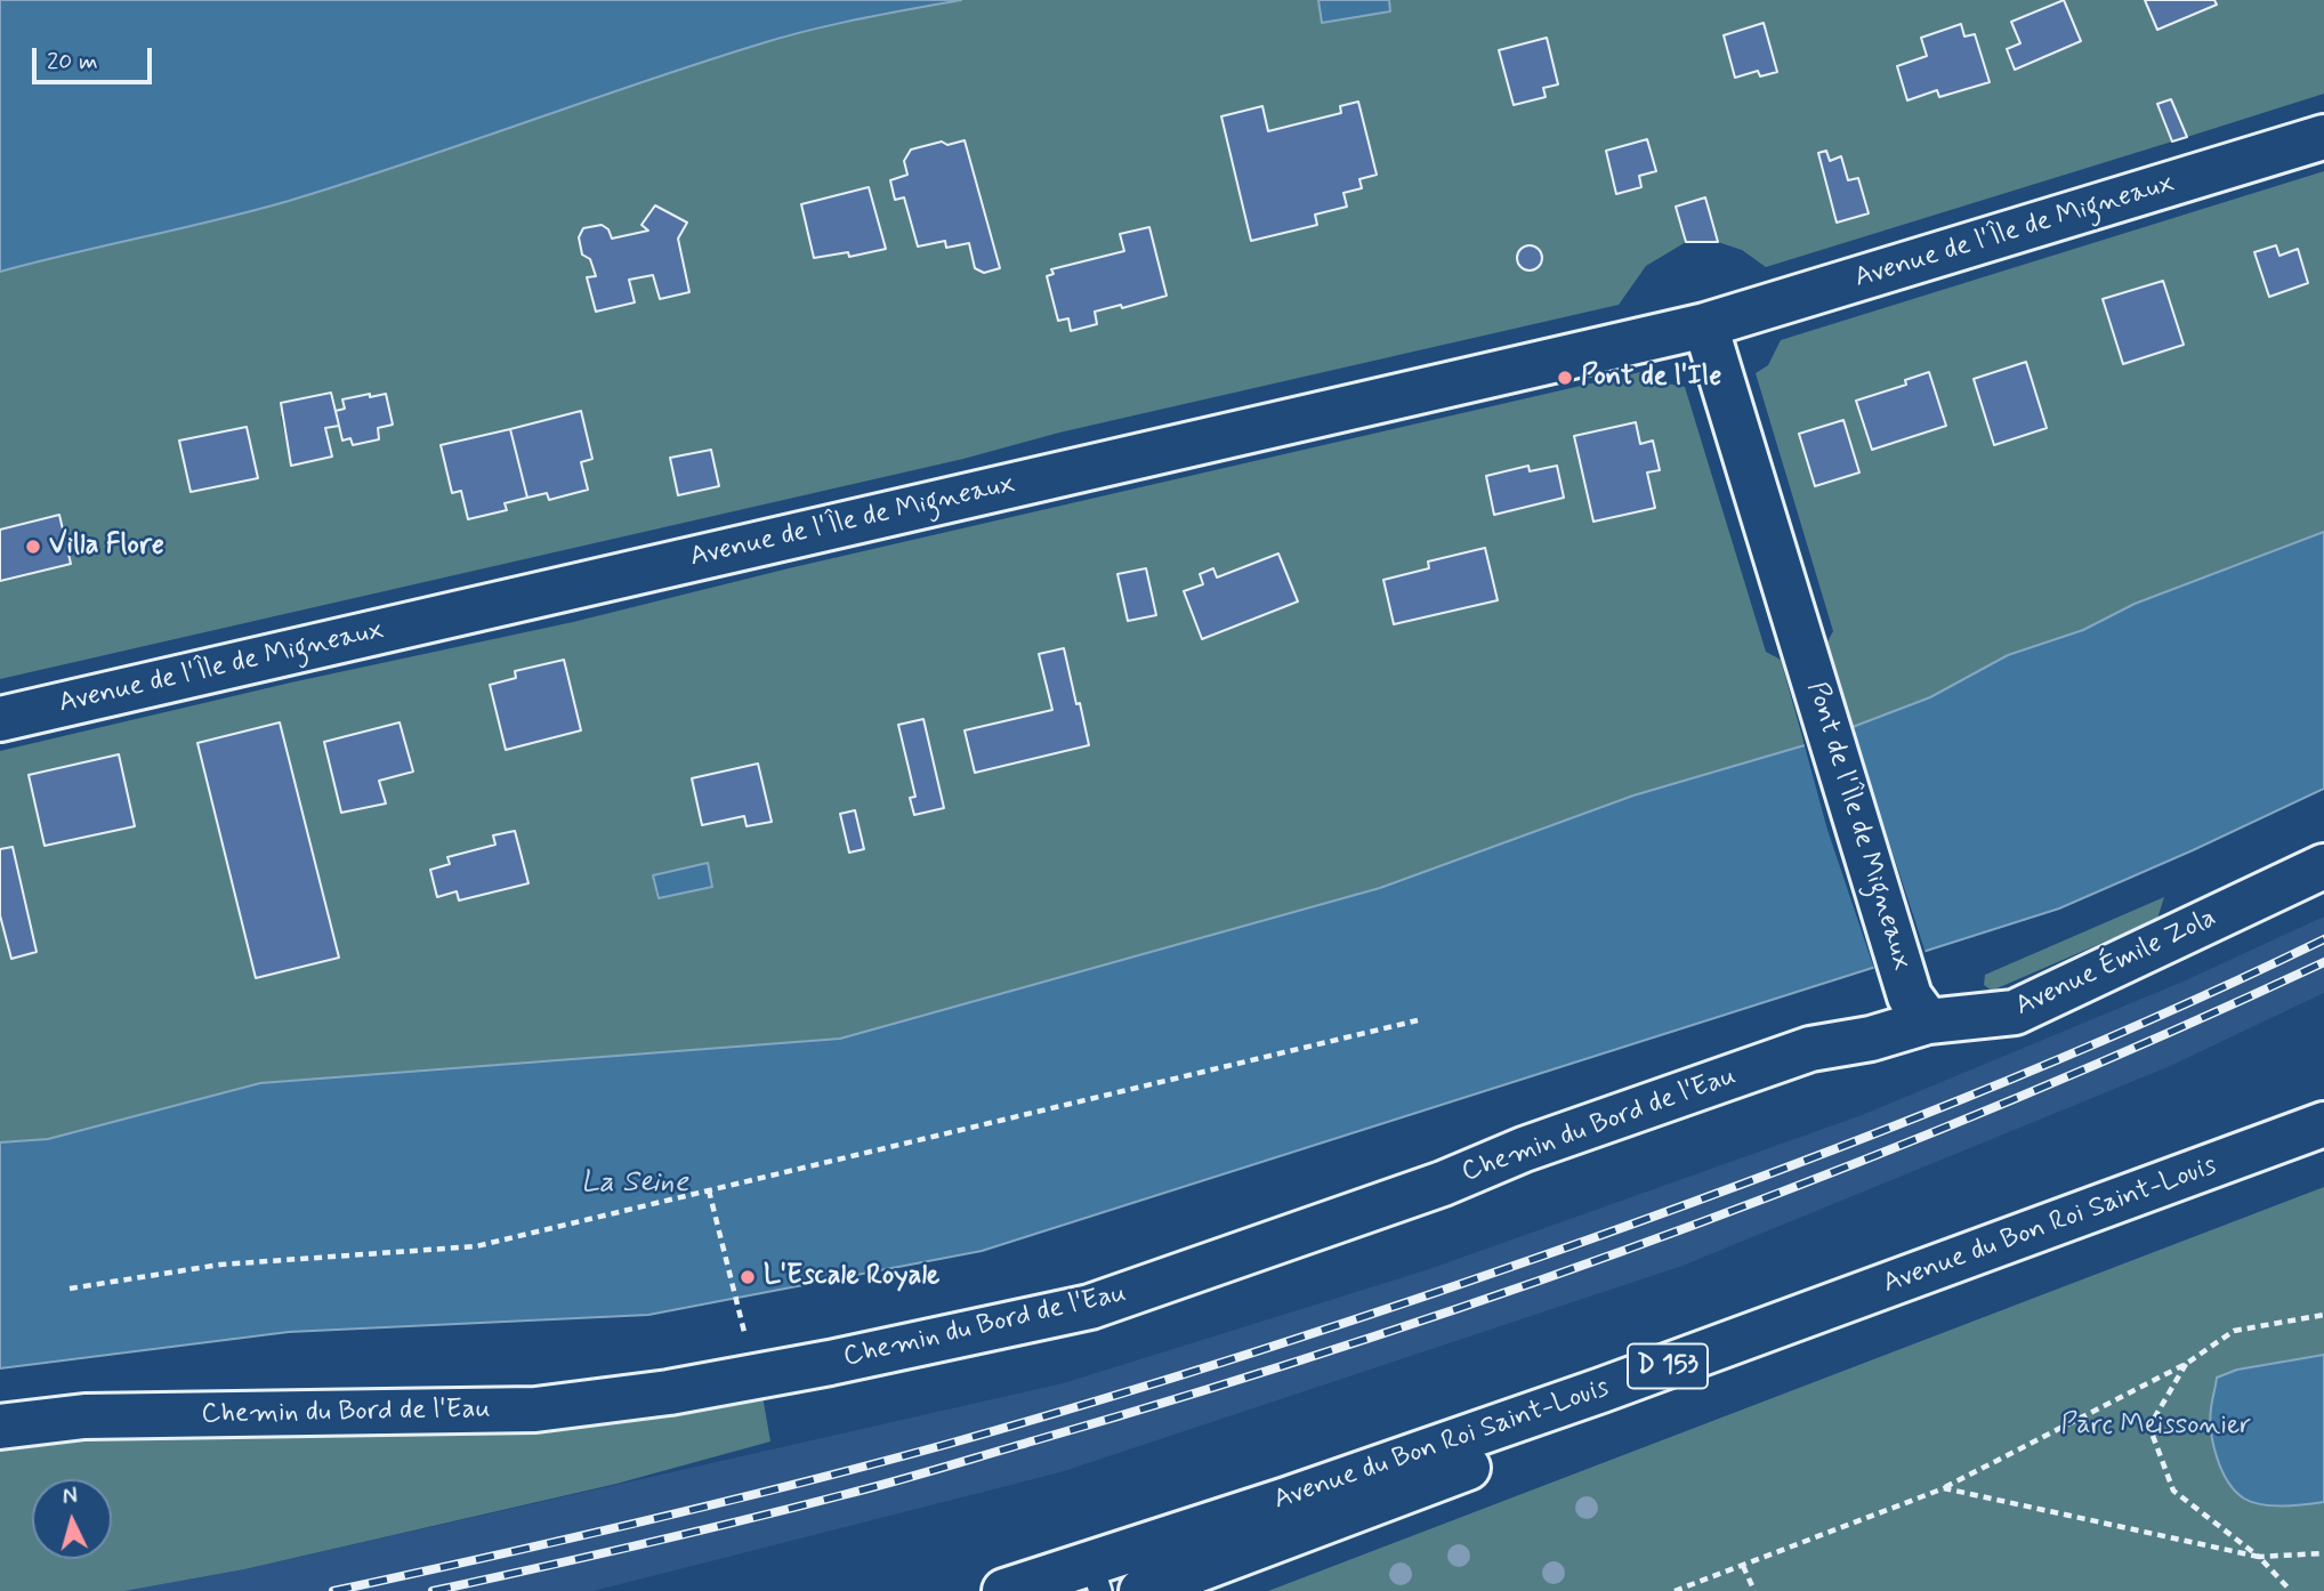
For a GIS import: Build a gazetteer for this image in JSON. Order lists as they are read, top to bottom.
{
  "streets": {
    "street": [
      "Avenue de l'Île de Migneaux",
      "Pont de l'Île de Migneaux",
      "Avenue Émile Zola",
      "Chemin du Bord de l'Eau",
      "Avenue du Bon Roi Saint-Louis",
      "D 153"
    ]
  },
  "crossings": [
    ["Avenue de l'Île de Migneaux", "Pont de l'Île de Migneaux"],
    ["Pont de l'Île de Migneaux", "Avenue Émile Zola"],
    ["Pont de l'Île de Migneaux", "Chemin du Bord de l'Eau"],
    ["Avenue Émile Zola", "Chemin du Bord de l'Eau"]
  ],
  "water": ["La Seine"],
  "parks": ["Parc Meissonier"],
  "places": ["Pont de l'Ile", "Villa Flore", "L'Escale Royale"],
  "scale_bar": "20 m",
  "north": "top"
}
